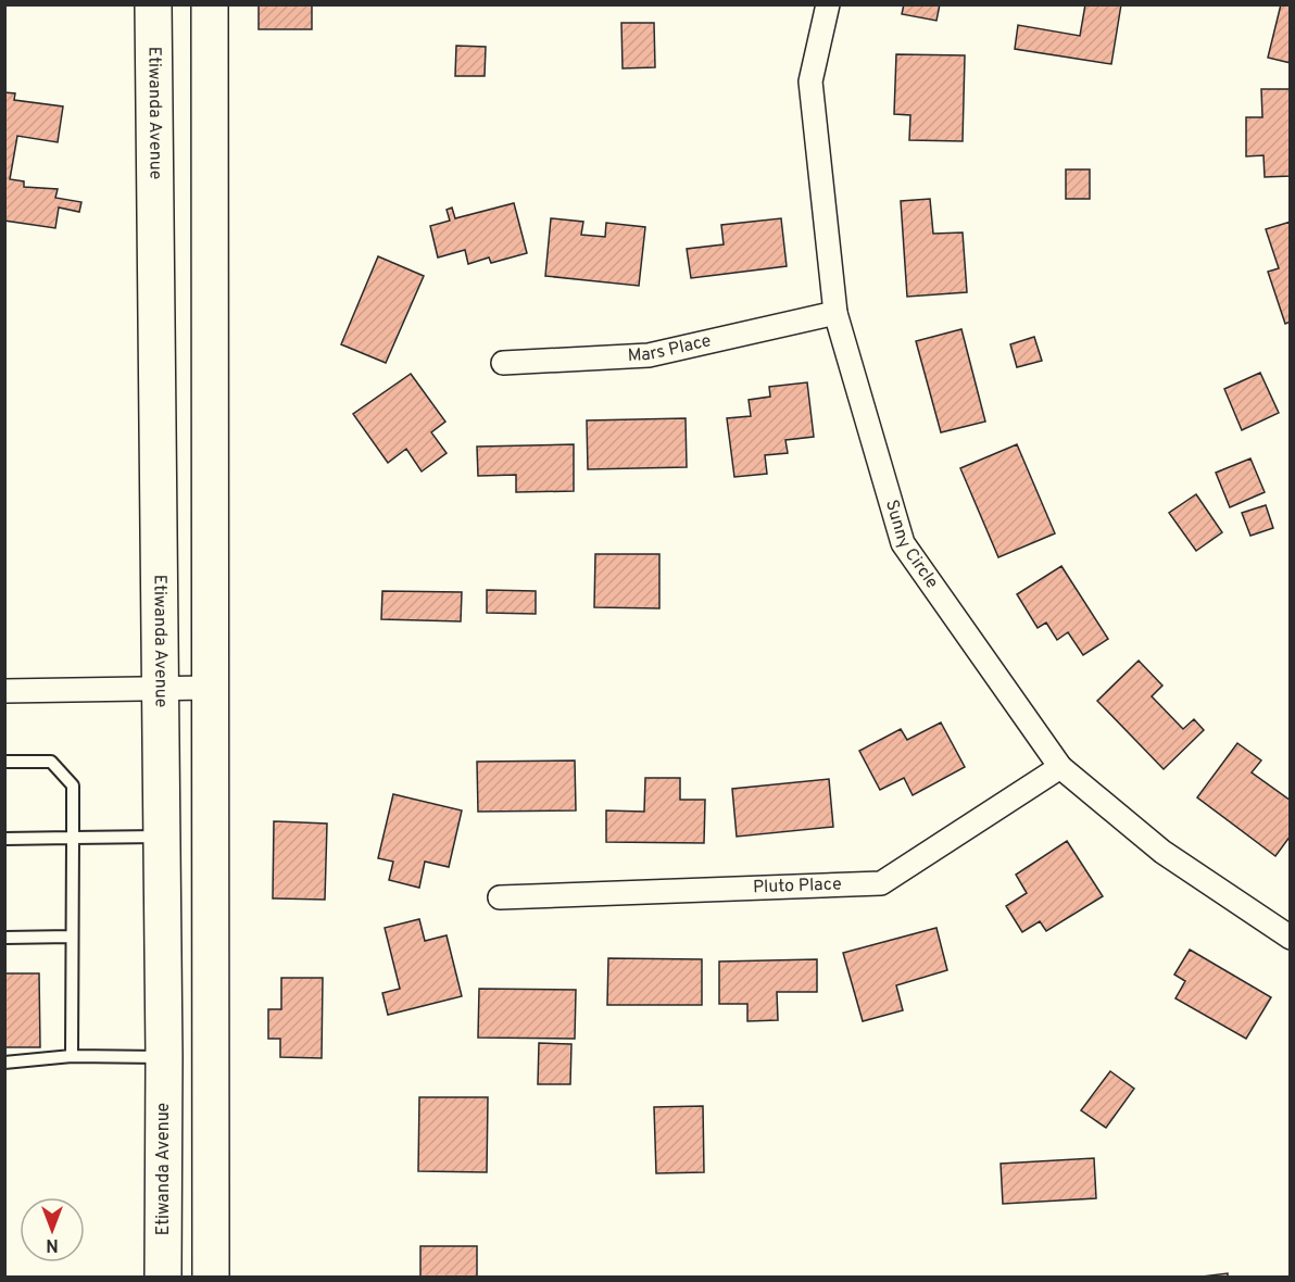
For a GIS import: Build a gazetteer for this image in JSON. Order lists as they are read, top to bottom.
{
  "streets": {
    "main road": ["Etiwanda Avenue"],
    "street": ["Mars Place", "Sunny Circle", "Pluto Place"]
  },
  "crossings": [
    ["Mars Place", "Sunny Circle"],
    ["Sunny Circle", "Pluto Place"]
  ],
  "north": "bottom"
}
